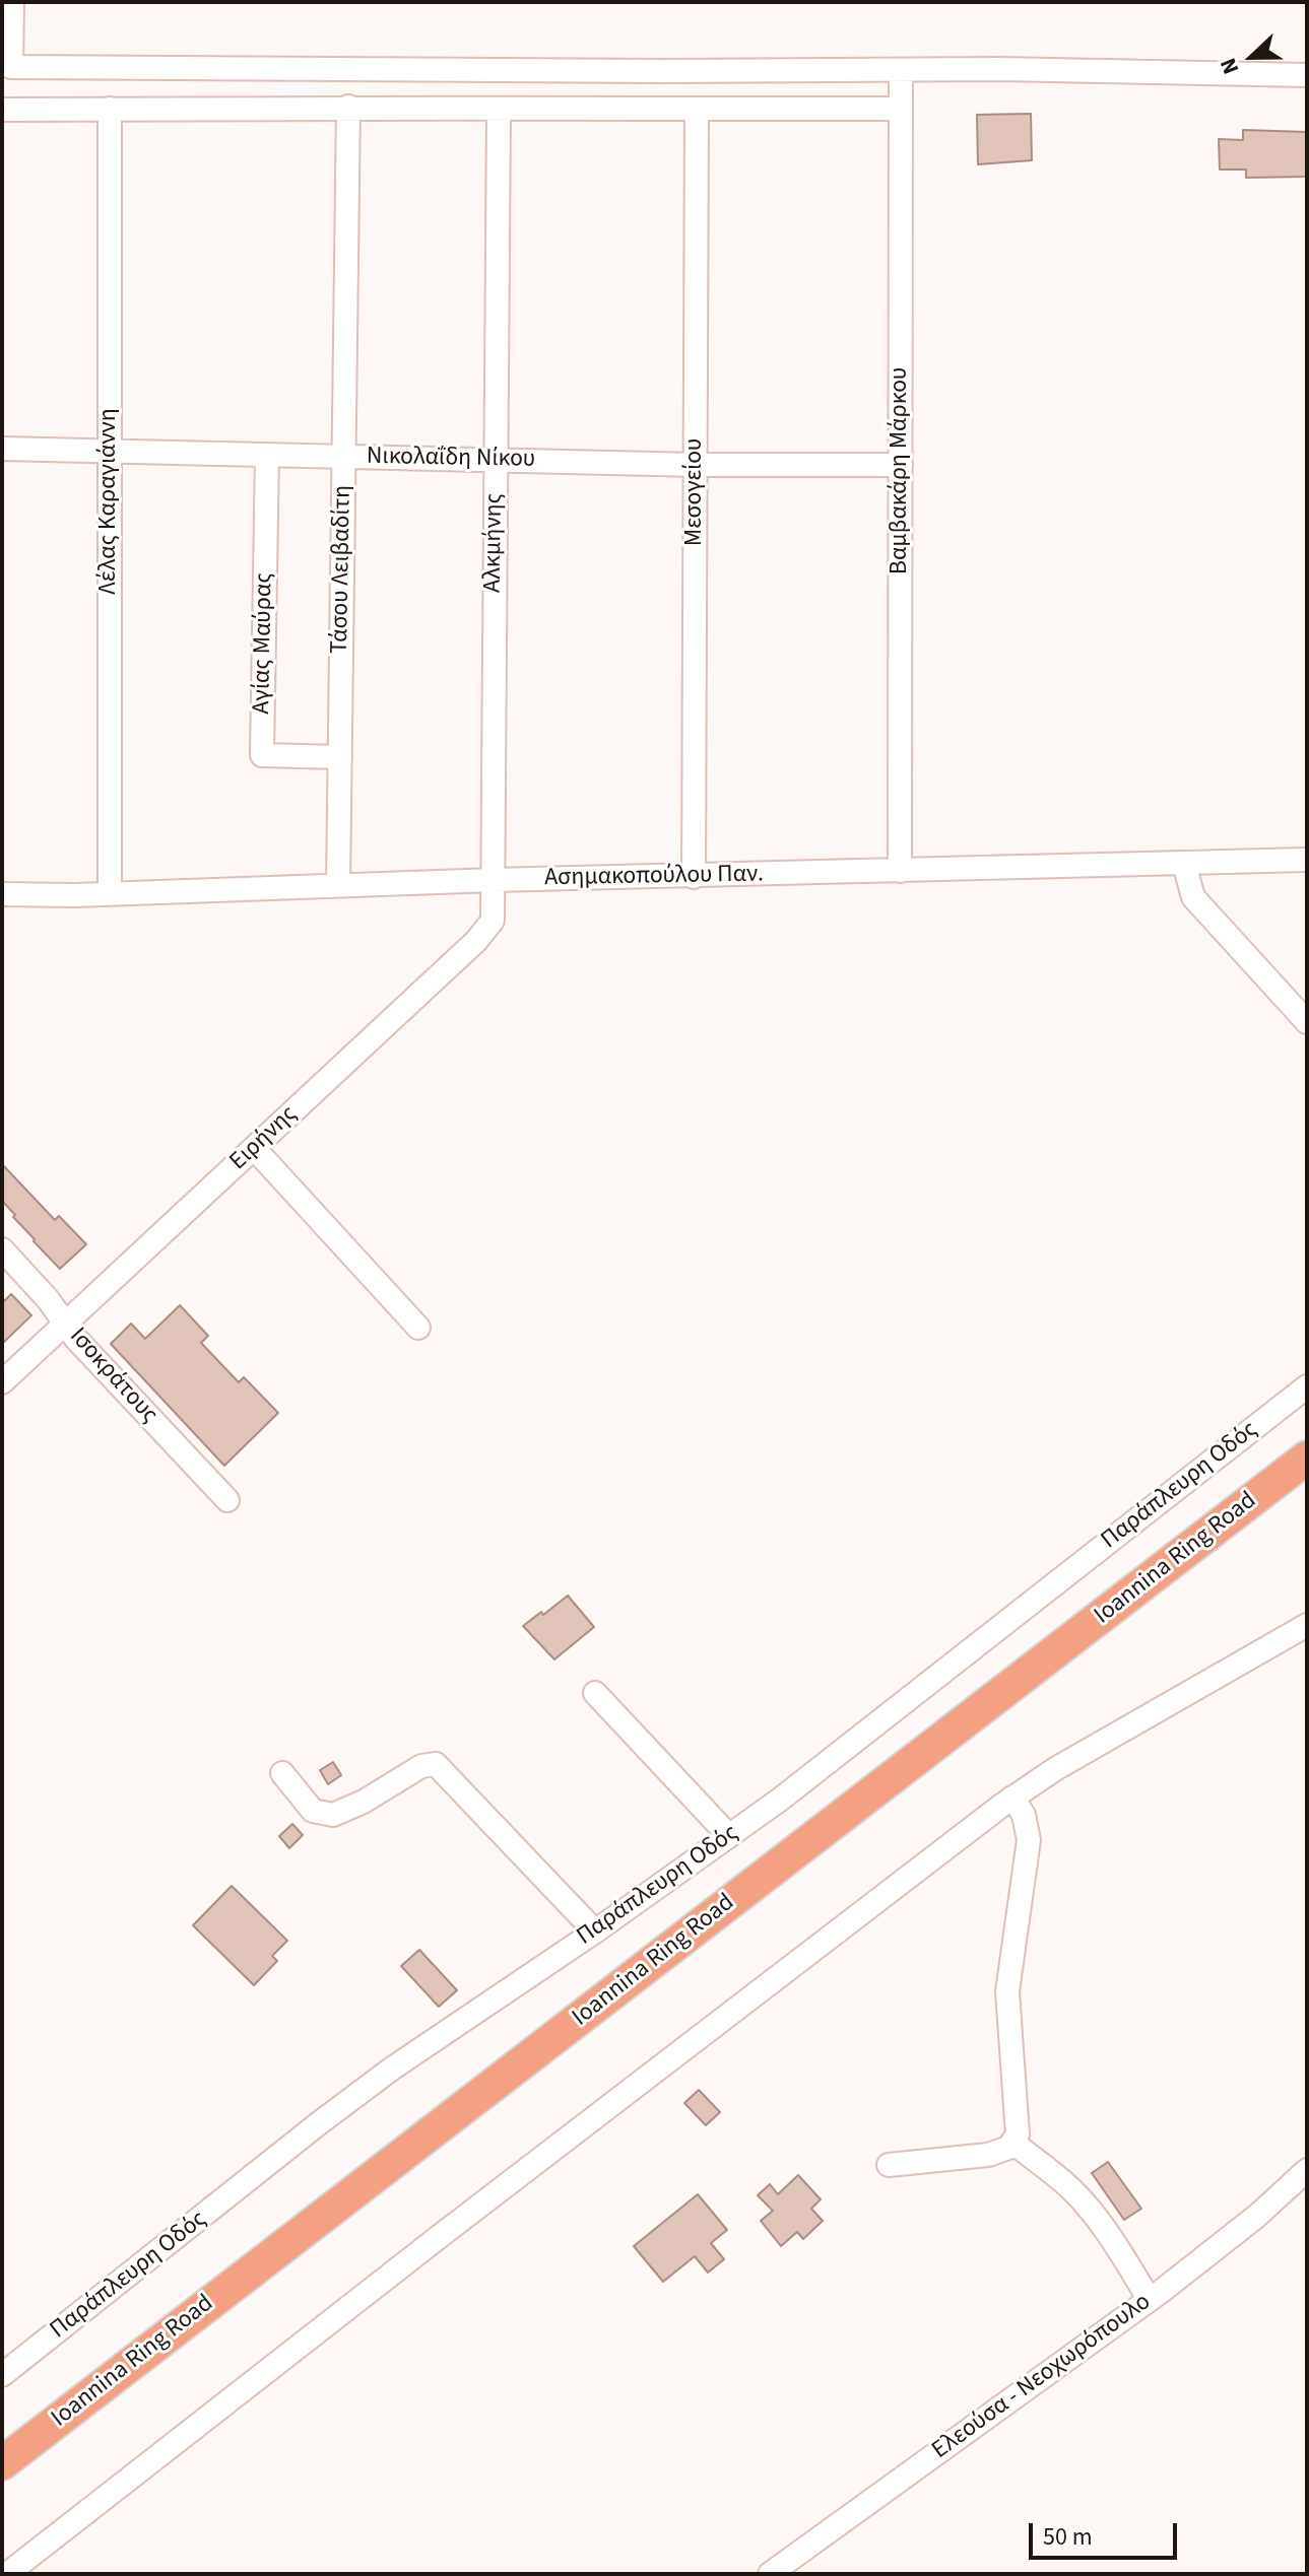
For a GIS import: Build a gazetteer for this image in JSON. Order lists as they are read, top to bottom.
{
  "streets": {
    "highway": ["Ioannina Ring Road"],
    "street": [
      "Νικολαΐδη Νίκου",
      "Βαμβακάρη Μάρκου",
      "Μεσογείου",
      "Λέλας Καραγιάννη",
      "Αλκμήνης",
      "Τάσου Λειβαδίτη",
      "Αγίας Μαύρας",
      "Ασημακοπούλου Παν.",
      "Ειρήνης",
      "Ισοκράτους",
      "Παράπλευρη Οδός",
      "Ελεούσα - Νεοχωρόπουλο"
    ]
  },
  "crossings": [
    ["Νικολαΐδη Νίκου", "Βαμβακάρη Μάρκου"],
    ["Νικολαΐδη Νίκου", "Μεσογείου"],
    ["Νικολαΐδη Νίκου", "Λέλας Καραγιάννη"],
    ["Νικολαΐδη Νίκου", "Αλκμήνης"],
    ["Νικολαΐδη Νίκου", "Τάσου Λειβαδίτη"],
    ["Νικολαΐδη Νίκου", "Αγίας Μαύρας"],
    ["Βαμβακάρη Μάρκου", "Ασημακοπούλου Παν."],
    ["Μεσογείου", "Ασημακοπούλου Παν."],
    ["Λέλας Καραγιάννη", "Ασημακοπούλου Παν."],
    ["Αλκμήνης", "Ασημακοπούλου Παν."],
    ["Αλκμήνης", "Ειρήνης"],
    ["Τάσου Λειβαδίτη", "Αγίας Μαύρας"],
    ["Τάσου Λειβαδίτη", "Ασημακοπούλου Παν."],
    ["Ασημακοπούλου Παν.", "Ειρήνης"],
    ["Ειρήνης", "Ισοκράτους"]
  ],
  "scale_bar": "50 m",
  "north": "left"
}
